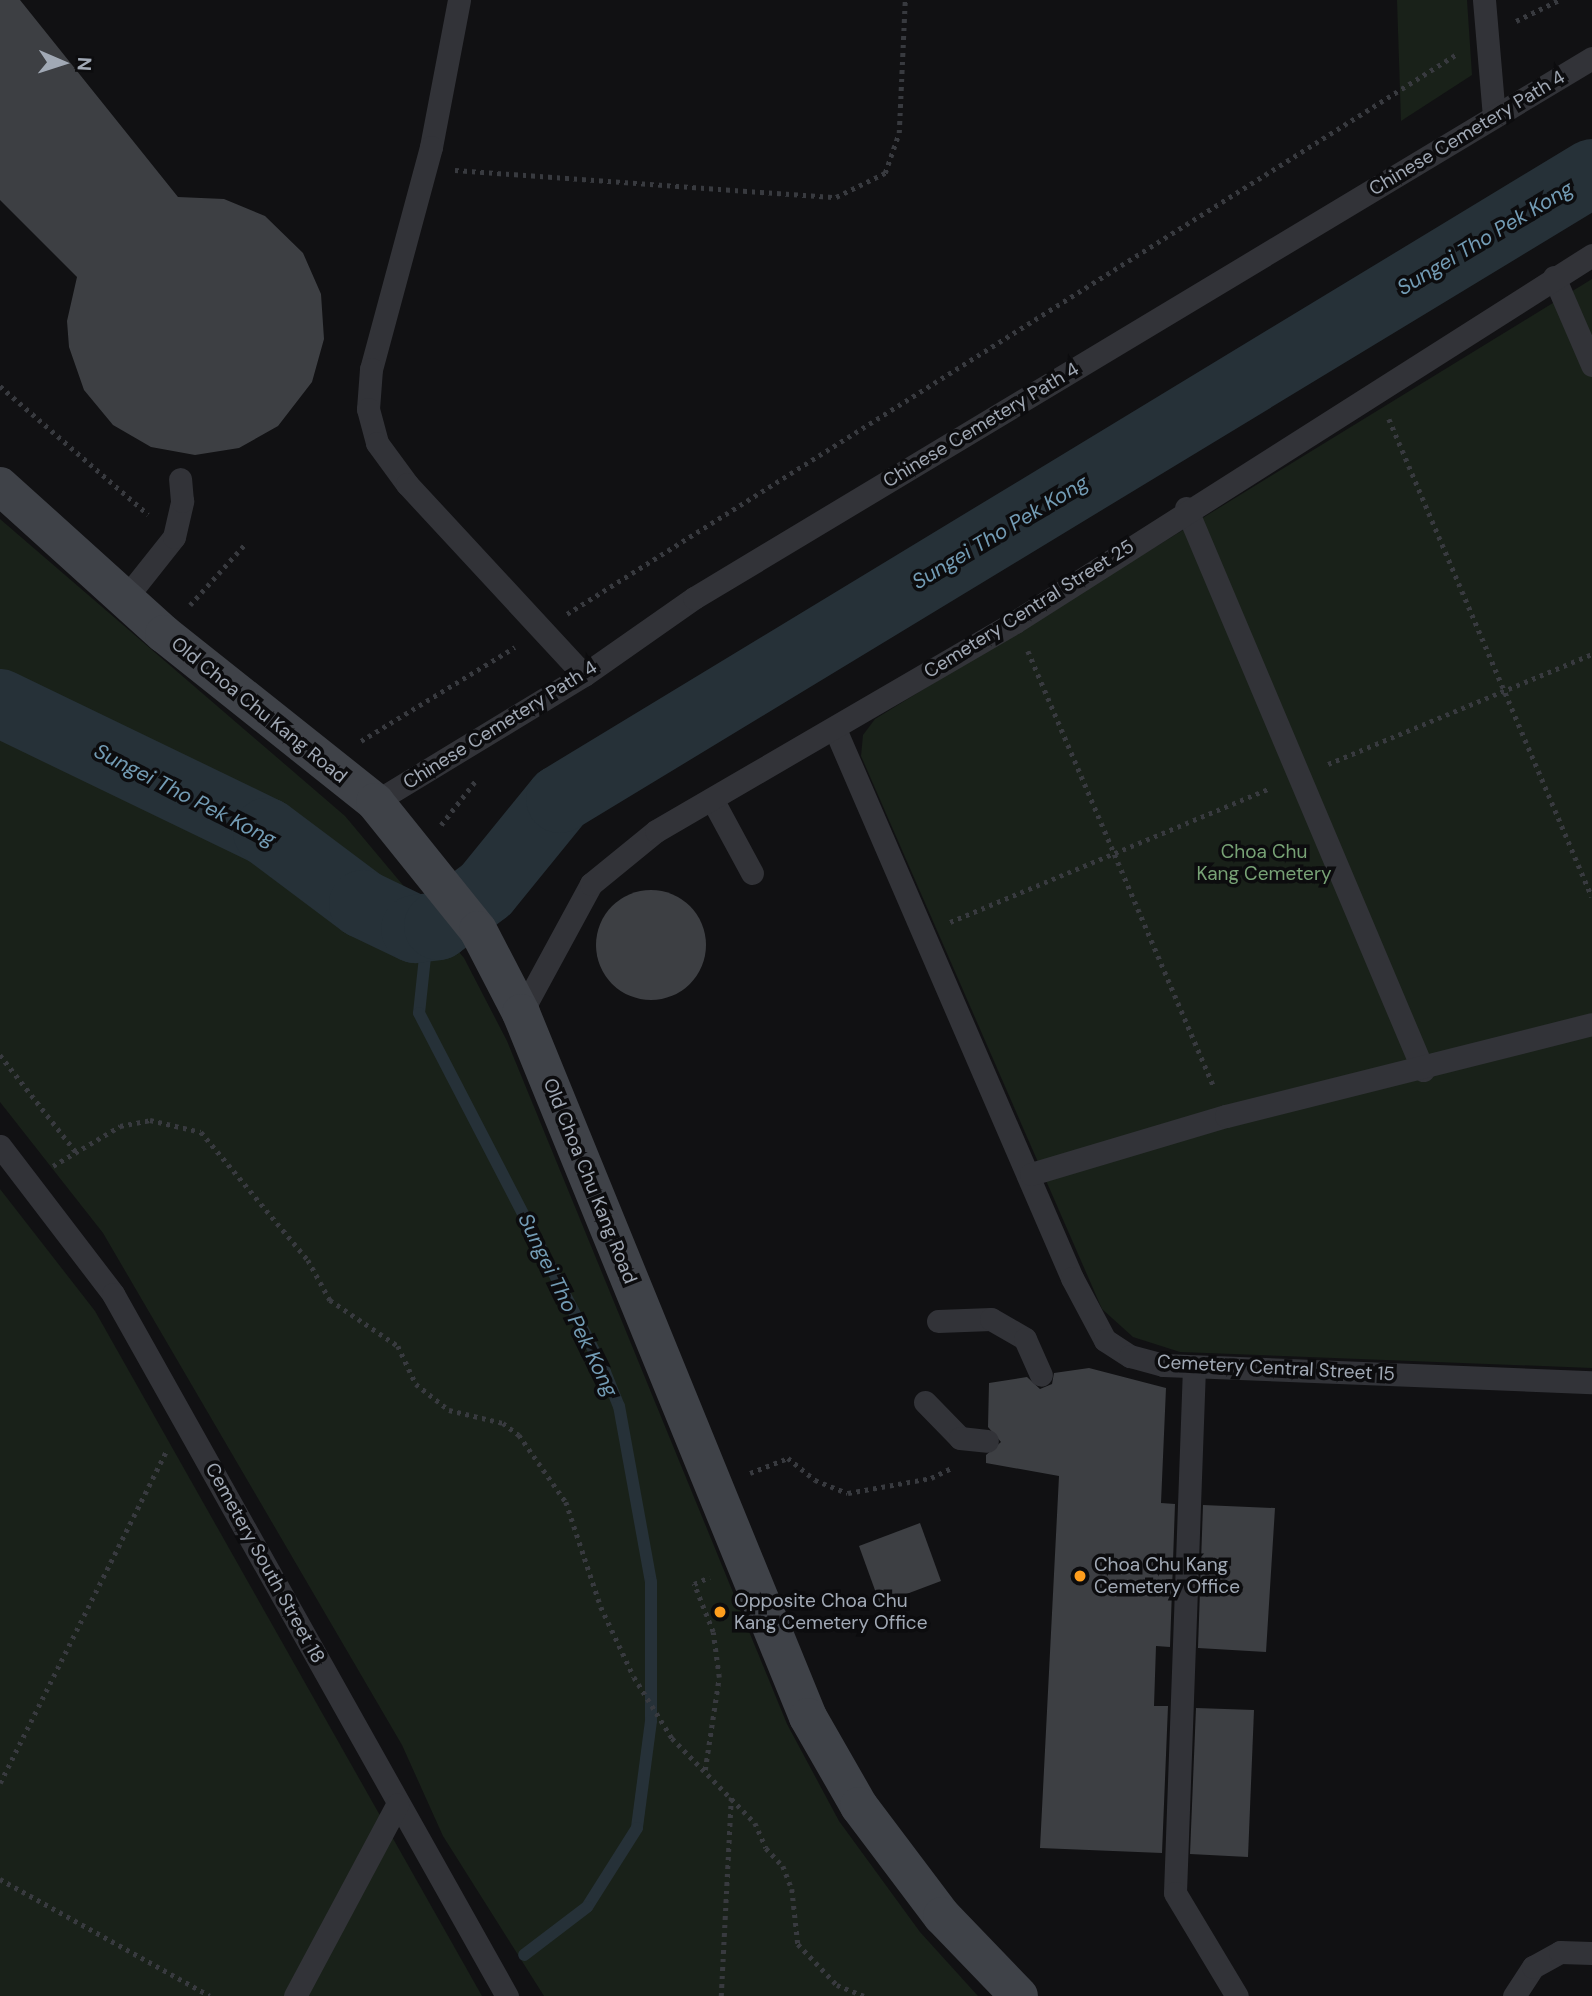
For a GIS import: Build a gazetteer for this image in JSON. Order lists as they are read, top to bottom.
{
  "streets": {
    "street": ["Old Choa Chu Kang Road"],
    "lane": [
      "Chinese Cemetery Path 4",
      "Cemetery Central Street 25",
      "Cemetery Central Street 15",
      "Cemetery South Street 18"
    ]
  },
  "crossings": [
    ["Chinese Cemetery Path 4", "Old Choa Chu Kang Road"],
    ["Cemetery Central Street 25", "Old Choa Chu Kang Road"],
    ["Cemetery Central Street 25", "Cemetery Central Street 15"]
  ],
  "water": ["Sungei Tho Pek Kong"],
  "parks": ["Choa Chu Kang Cemetery"],
  "places": ["Choa Chu Kang Cemetery Office", "Opposite Choa Chu Kang Cemetery Office"],
  "north": "right"
}
